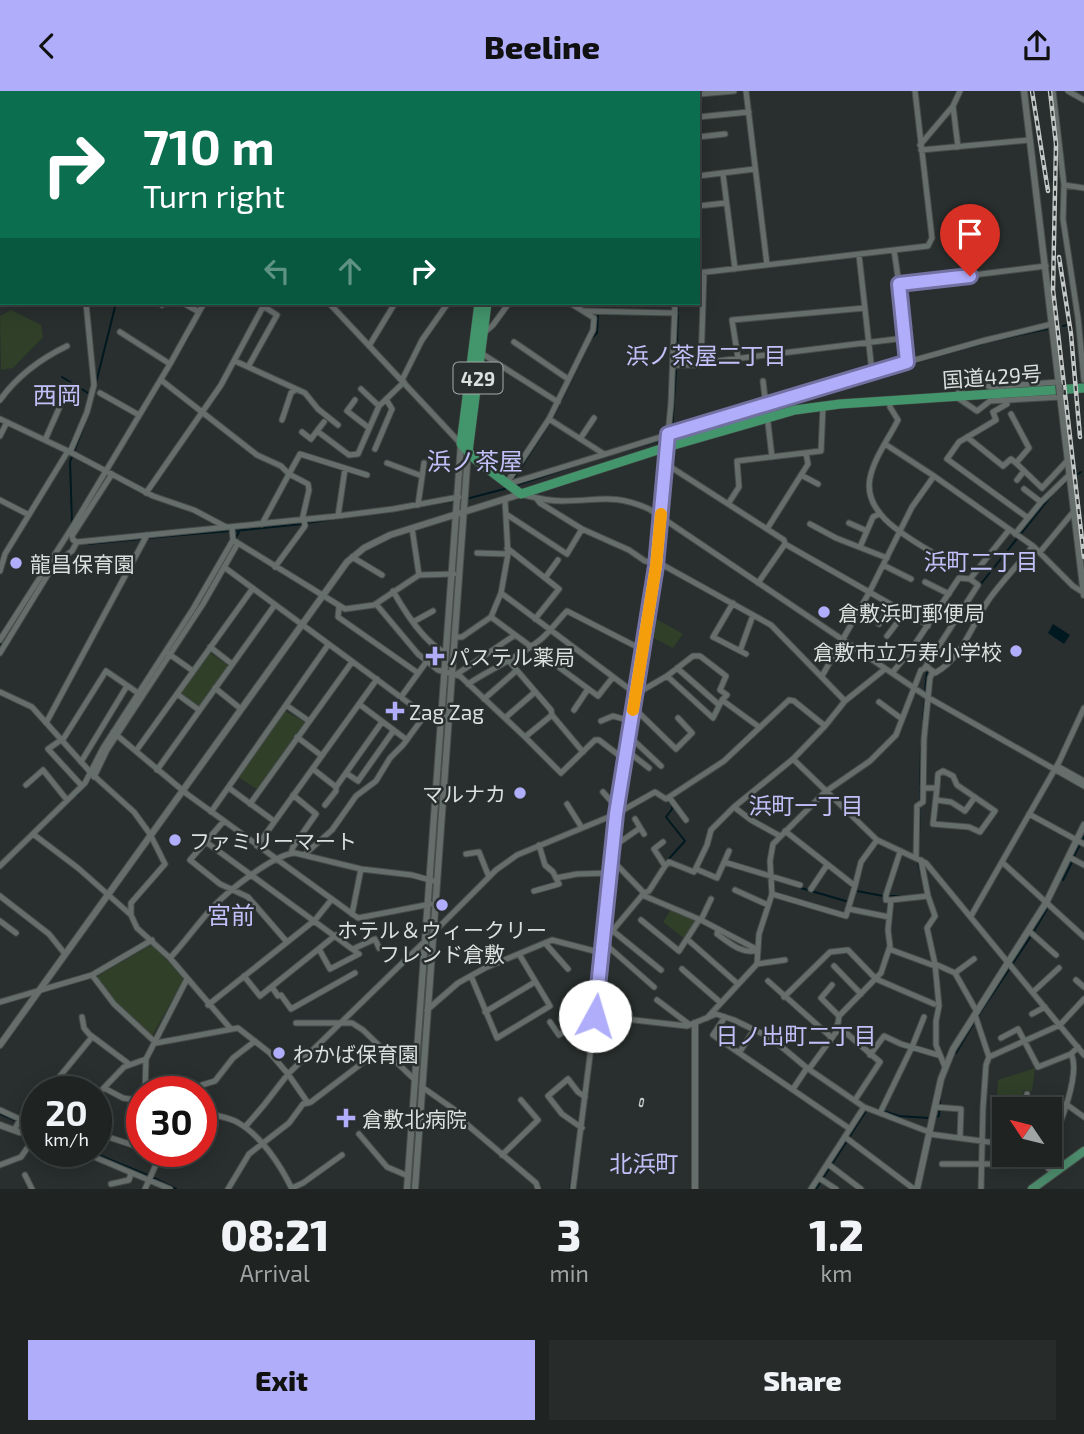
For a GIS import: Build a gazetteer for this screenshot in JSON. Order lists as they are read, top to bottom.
{
  "streets": {
    "highway": ["国道429号", "429"]
  },
  "districts": [
    "浜ノ茶屋二丁目",
    "西岡",
    "浜ノ茶屋",
    "浜町二丁目",
    "浜町一丁目",
    "宮前",
    "日ノ出町二丁目",
    "北浜町"
  ],
  "places": {
    "other": [
      "龍昌保育園",
      "倉敷浜町郵便局",
      "倉敷市立万寿小学校",
      "マルナカ",
      "ファミリーマート",
      "ホテル＆ウィークリー フレンド倉敷",
      "わかば保育園"
    ],
    "health": ["パステル薬局", "Zag Zag", "倉敷北病院"]
  },
  "north": "top left",
  "page": {
    "header": "Beeline",
    "turn": ["710 m", "Turn right"],
    "speed": "20 km/h",
    "limit": "30",
    "eta": [
      "08:21",
      "Arrival",
      "3",
      "min",
      "1.2",
      "km"
    ],
    "buttons": ["Exit", "Share"]
  }
}
